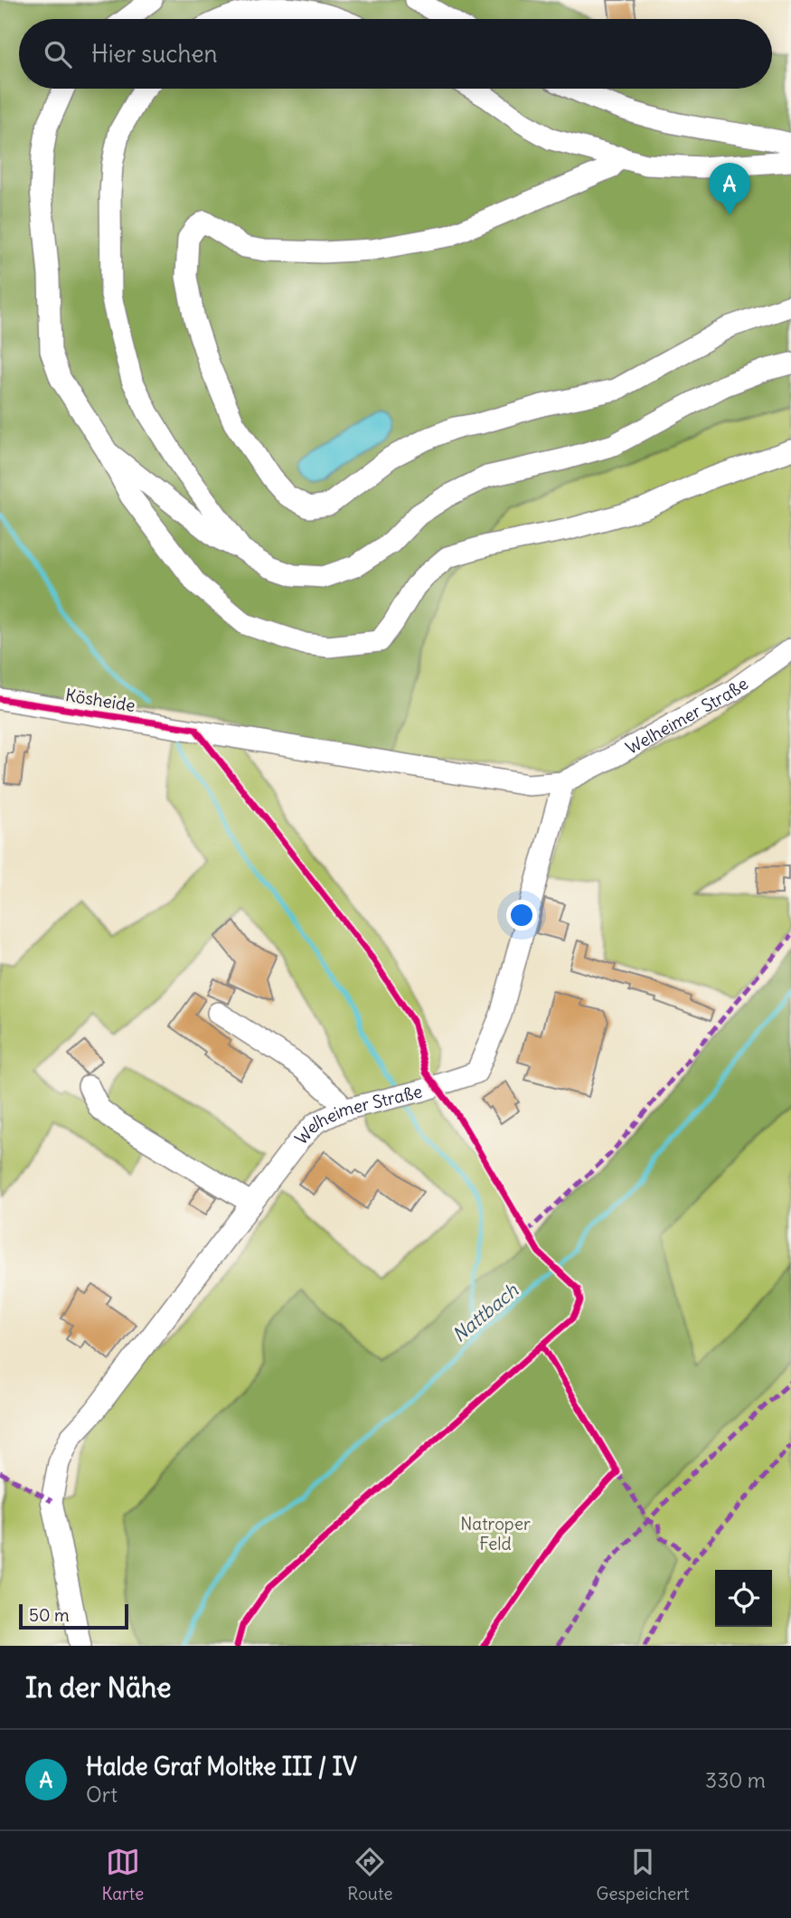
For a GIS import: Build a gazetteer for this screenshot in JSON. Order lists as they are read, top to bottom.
{
  "streets": {
    "street": ["Kösheide", "Welheimer Straße"]
  },
  "crossings": [
    ["Kösheide", "Welheimer Straße"]
  ],
  "water": ["Nattbach"],
  "parks": ["Natroper Feld"],
  "scale_bar": "50 m",
  "page": {
    "search": "Hier suchen",
    "pins": "A",
    "scale": "50 m",
    "heading": "In der Nähe",
    "list": [
      {
        "mark": "A",
        "name": "Halde Graf Moltke III / IV",
        "note": "Ort",
        "value": "330 m"
      }
    ],
    "nav": ["Karte", "Route", "Gespeichert"]
  }
}
